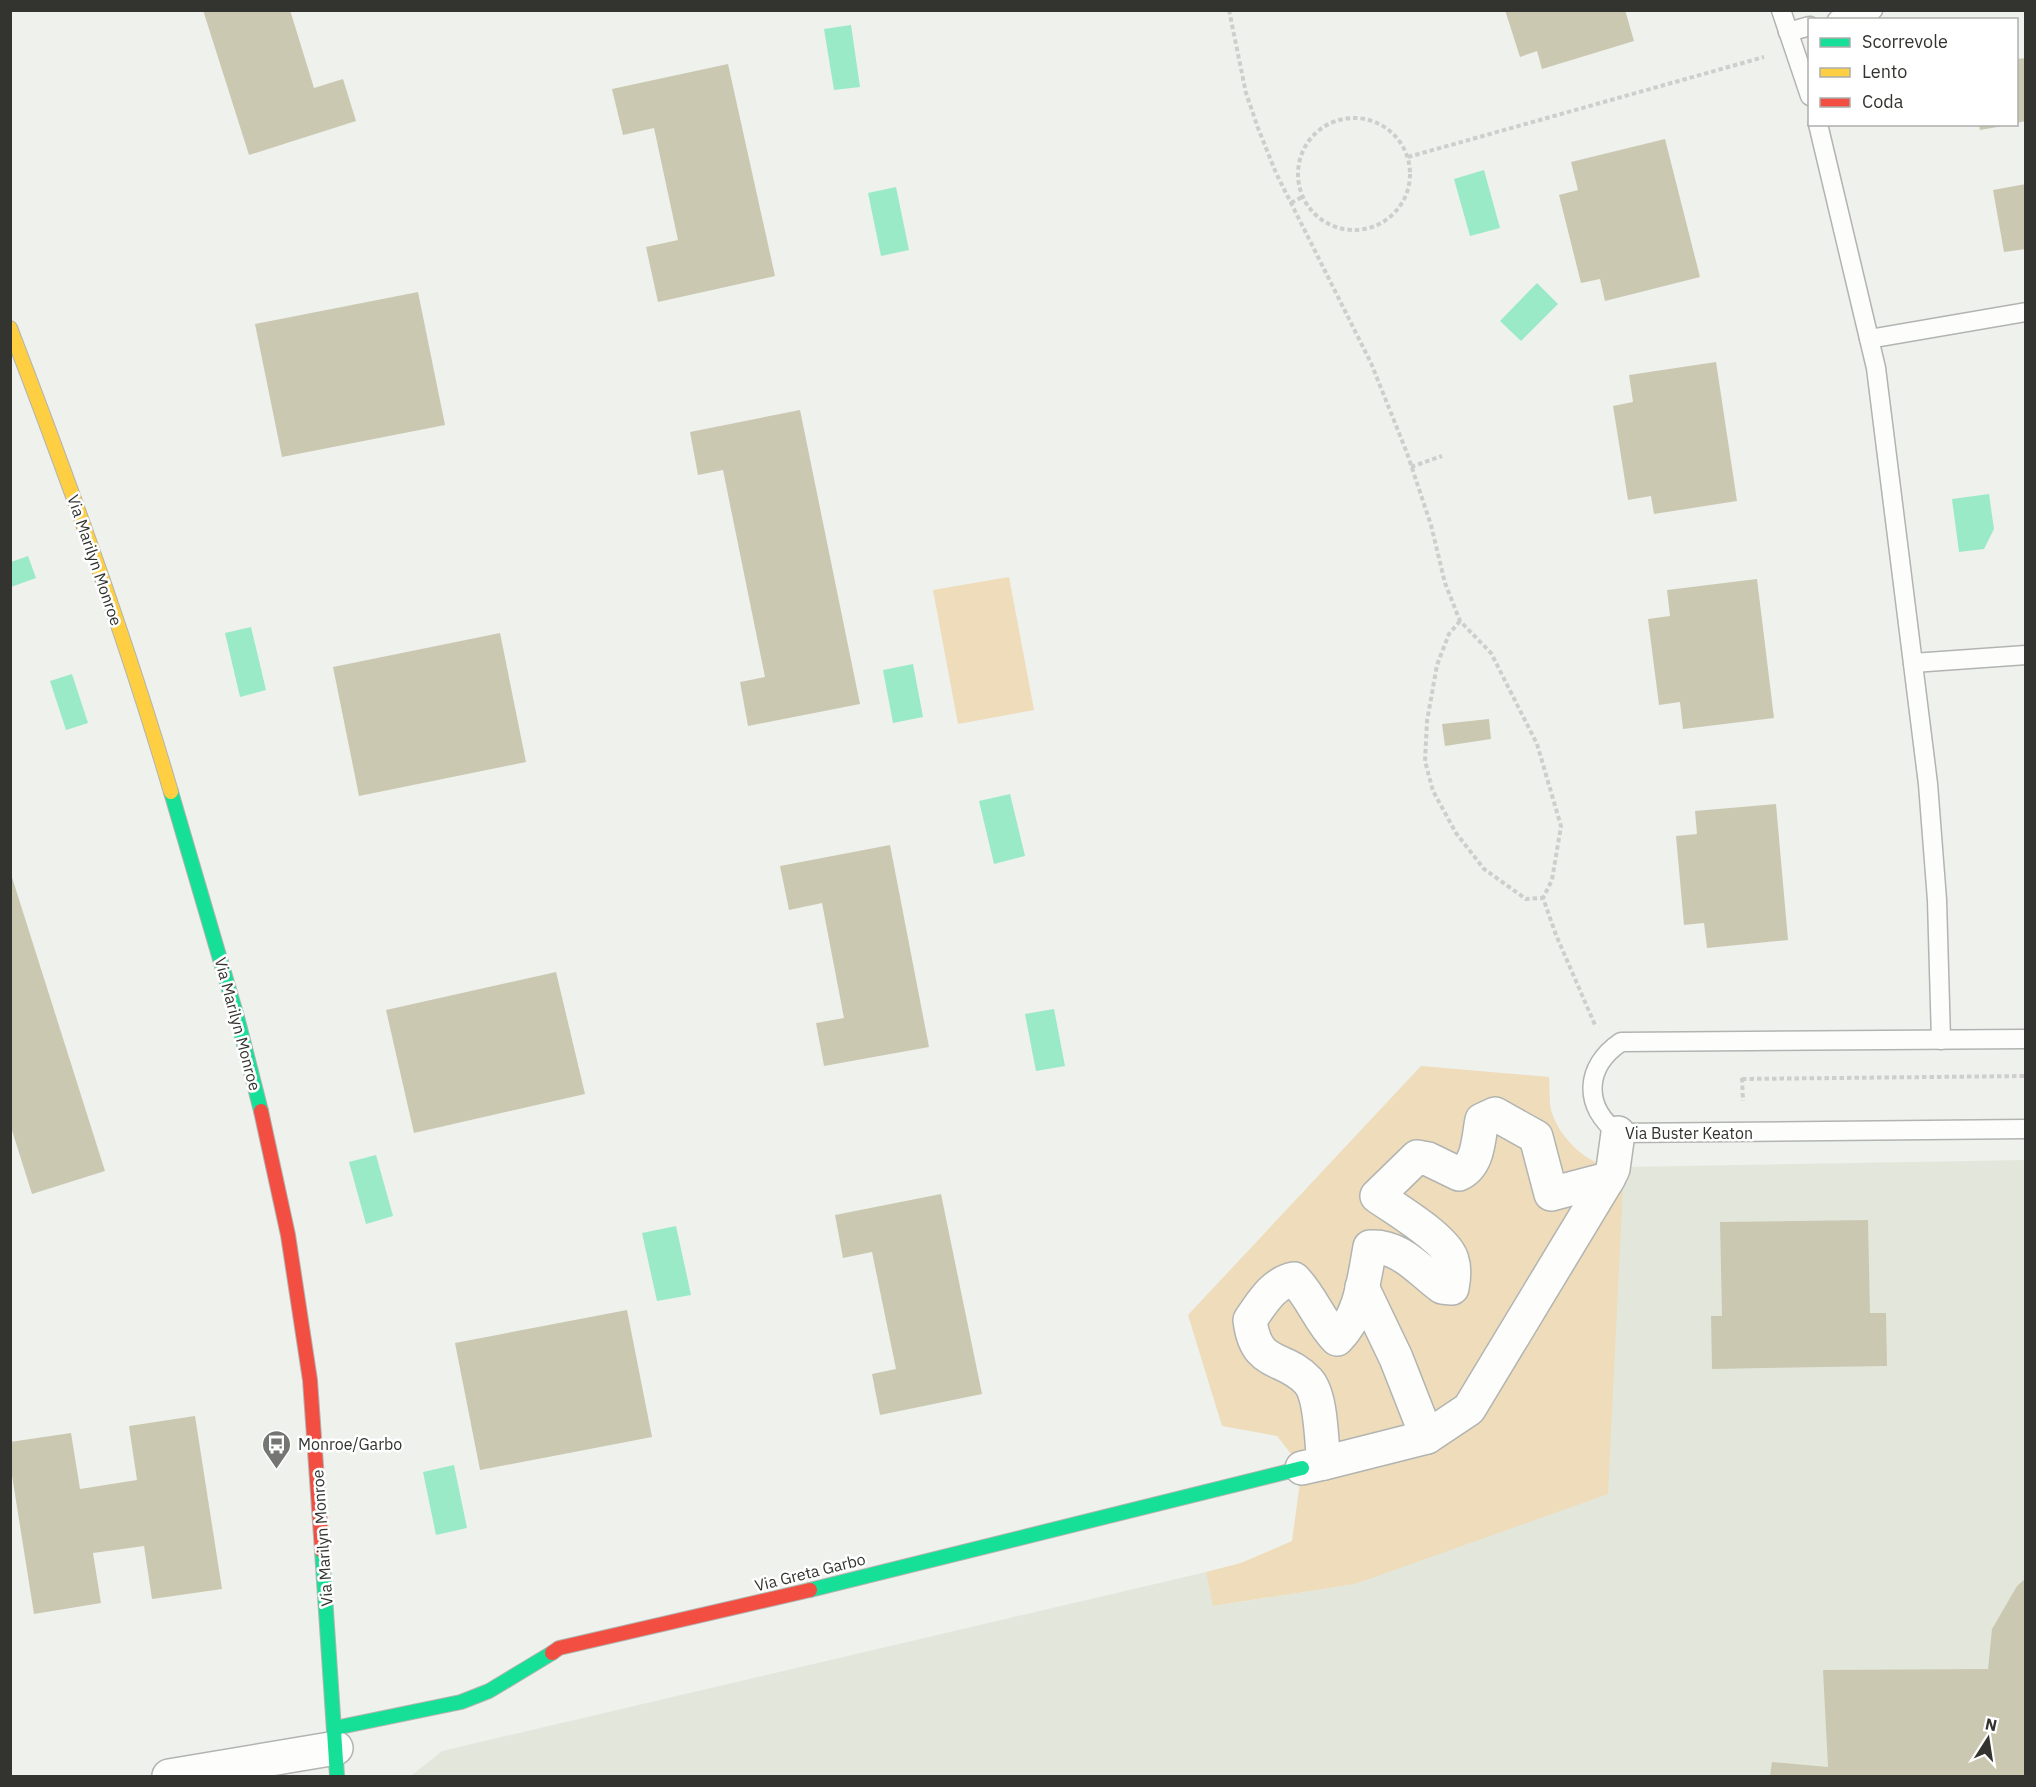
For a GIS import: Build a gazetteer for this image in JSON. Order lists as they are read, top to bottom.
{
  "streets": {
    "street": ["Via Marilyn Monroe", "Via Greta Garbo"],
    "lane": ["Via Buster Keaton"]
  },
  "crossings": [
    ["Via Marilyn Monroe", "Via Greta Garbo"]
  ],
  "places": {
    "bus stop": ["Monroe/Garbo"]
  },
  "legend": ["Scorrevole", "Lento", "Coda"],
  "north": "top"
}
